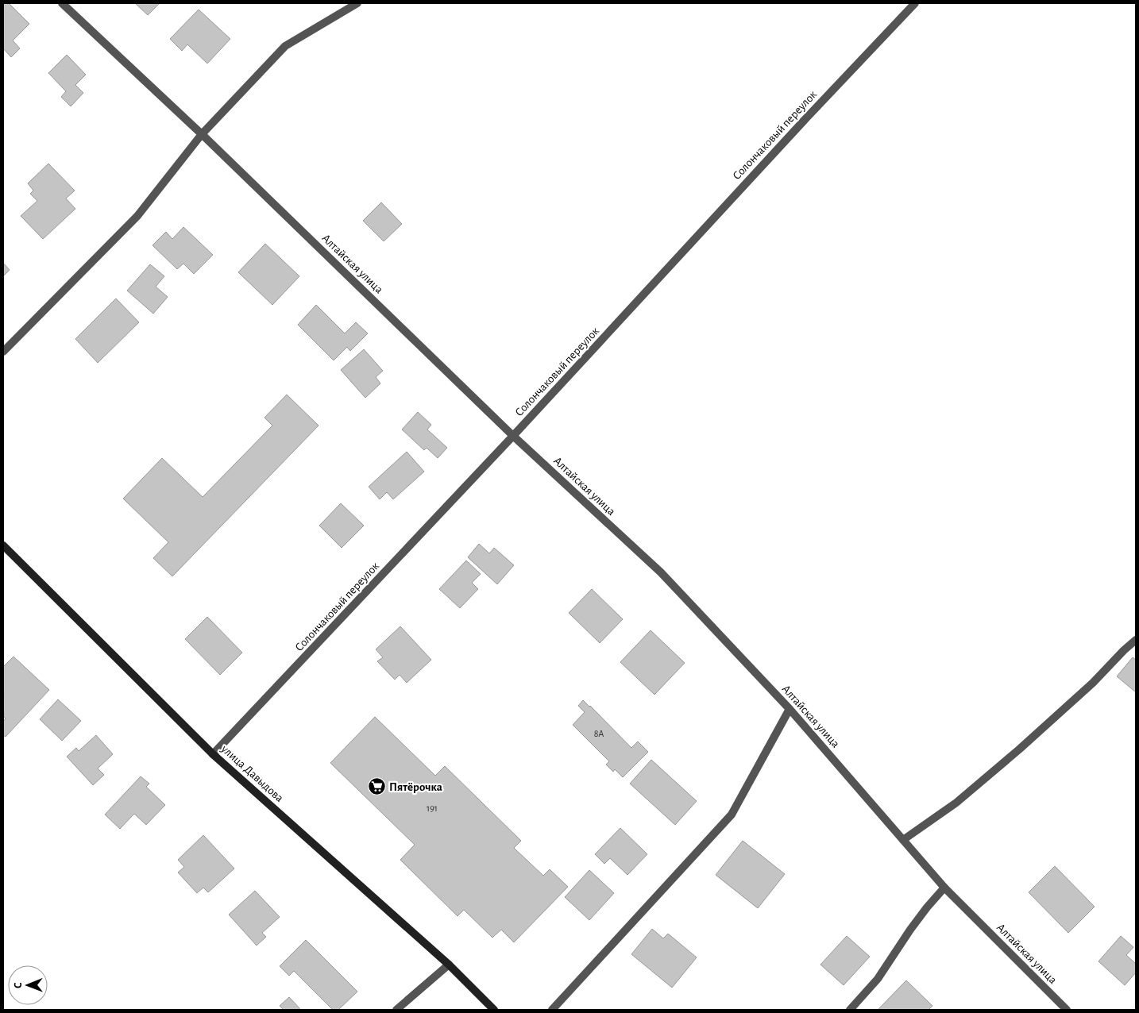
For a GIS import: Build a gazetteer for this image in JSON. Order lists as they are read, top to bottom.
{
  "streets": {
    "main road": ["улица Давыдова"],
    "street": ["Солончаковый переулок", "Алтайская улица"]
  },
  "crossings": [
    ["Солончаковый переулок", "Алтайская улица"],
    ["Солончаковый переулок", "улица Давыдова"]
  ],
  "places": {
    "supermarket": ["Пятёрочка"]
  },
  "house_numbers": ["8А", "191"],
  "north": "left"
}
